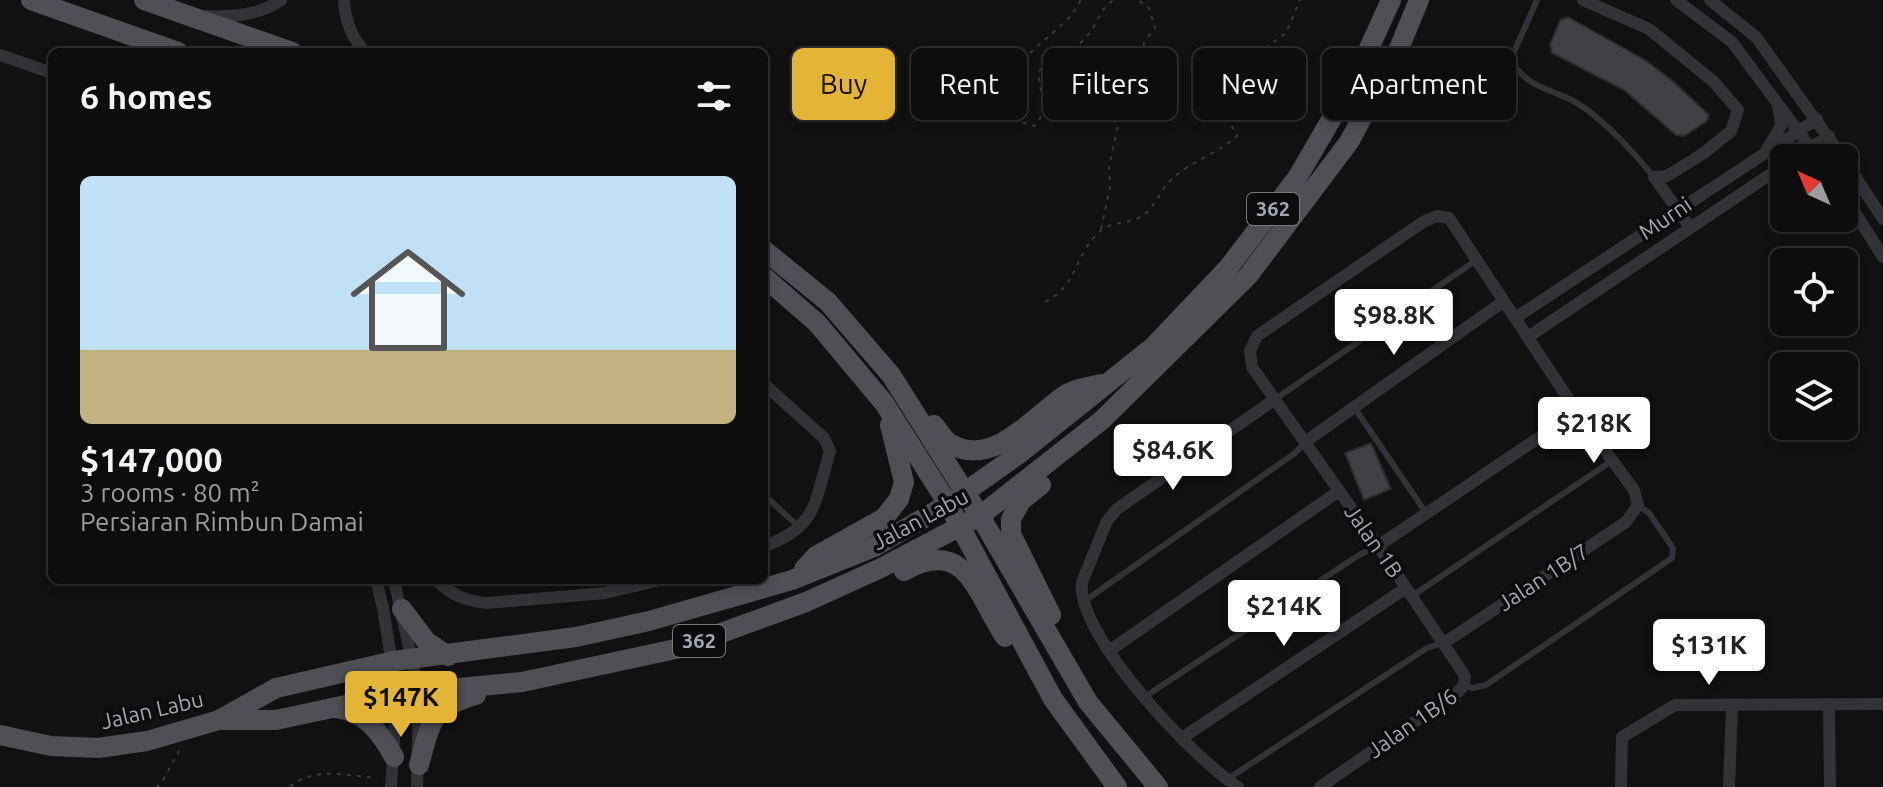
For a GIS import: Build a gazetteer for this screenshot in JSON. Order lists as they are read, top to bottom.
{
  "streets": {
    "main road": ["362", "Jalan Labu"],
    "street": [
      "Murni",
      "Jalan 1B",
      "Jalan 1B/7",
      "Jalan 1B/6"
    ]
  },
  "crossings": [
    ["Jalan 1B", "Jalan 1B/7"],
    ["Jalan 1B", "Jalan 1B/6"]
  ],
  "north": "top left",
  "page": {
    "chip": [
      "Buy",
      "Rent",
      "Filters",
      "New",
      "Apartment"
    ],
    "heading": "6 homes",
    "list": [
      {
        "name": "$147,000",
        "note": "3 rooms · 80 m² · Persiaran Rimbun Damai"
      }
    ],
    "price": [
      "$98.8K",
      "$218K",
      "$84.6K",
      "$214K",
      "$131K",
      "$147K"
    ]
  }
}
